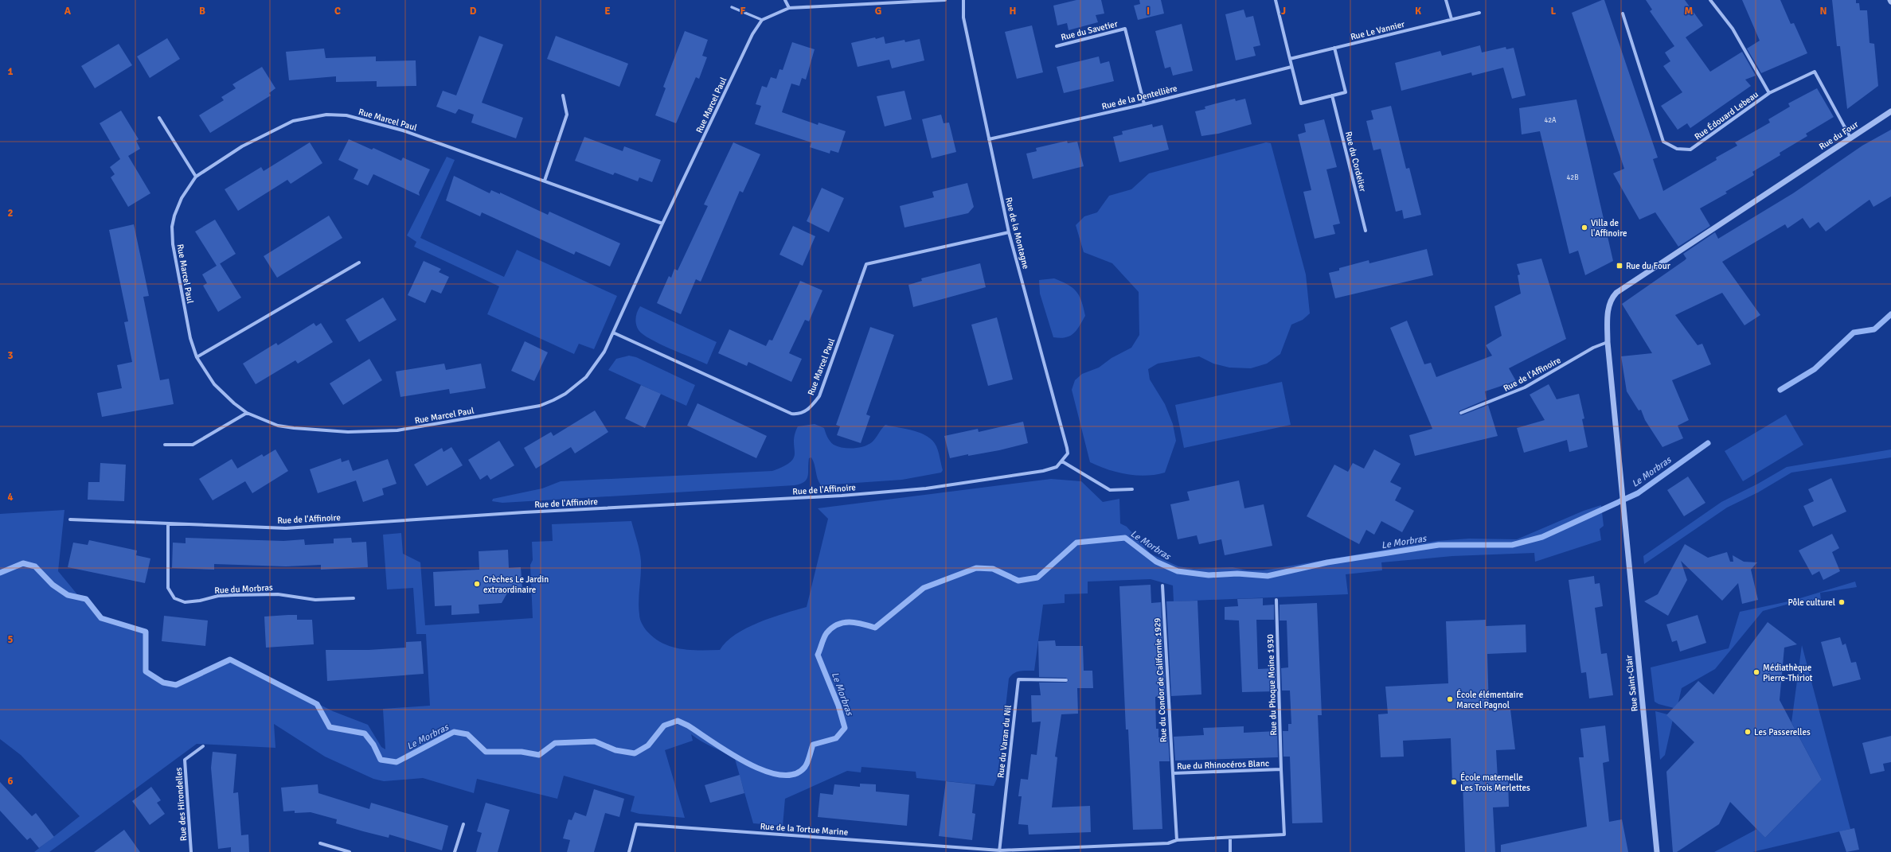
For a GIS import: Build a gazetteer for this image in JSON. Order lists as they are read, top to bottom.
{
  "streets": {
    "street": [
      "Rue du Savetier",
      "Rue Le Vannier",
      "Rue de la Dentellière",
      "Rue Marcel Paul",
      "Rue Édouard Lebeau",
      "Rue du Four",
      "Rue du Cordelier",
      "Rue de la Montagne",
      "Rue de l'Affinoire",
      "Rue du Morbras",
      "Rue du Condor de Californie 1929",
      "Rue Saint-Clair",
      "Rue du Phoque Moine 1930",
      "Rue du Varan du Nil",
      "Rue du Rhinocéros Blanc",
      "Rue des Hirondelles",
      "Rue de la Tortue Marine"
    ]
  },
  "crossings": [
    ["Rue du Savetier", "Rue de la Dentellière"],
    ["Rue de la Dentellière", "Rue de la Montagne"],
    ["Rue Marcel Paul", "Rue de la Montagne"],
    ["Rue Édouard Lebeau", "Rue du Four"],
    ["Rue du Four", "Rue de l'Affinoire"],
    ["Rue du Four", "Rue Saint-Clair"],
    ["Rue de la Montagne", "Rue de l'Affinoire"],
    ["Rue de l'Affinoire", "Rue du Morbras"],
    ["Rue du Condor de Californie 1929", "Rue du Rhinocéros Blanc"],
    ["Rue du Phoque Moine 1930", "Rue du Rhinocéros Blanc"],
    ["Rue du Varan du Nil", "Rue du Rhinocéros Blanc"],
    ["Rue du Varan du Nil", "Rue de la Tortue Marine"],
    ["Rue du Rhinocéros Blanc", "Rue de la Tortue Marine"]
  ],
  "water": ["Le Morbras"],
  "places": {
    "other": [
      "Villa de l'Affinoire",
      "Crèches Le Jardin extraordinaire",
      "Pôle culturel",
      "Médiathèque Pierre-Thiriot",
      "École élémentaire Marcel Pagnol",
      "Les Passerelles",
      "École maternelle Les Trois Merlettes"
    ],
    "transit": ["Rue du Four"]
  },
  "house_numbers": ["42A", "42B"],
  "grid": {
    "columns": [
      "A",
      "B",
      "C",
      "D",
      "E",
      "F",
      "G",
      "H",
      "I",
      "J",
      "K",
      "L",
      "M",
      "N"
    ],
    "rows": [
      "1",
      "2",
      "3",
      "4",
      "5",
      "6"
    ]
  }
}
